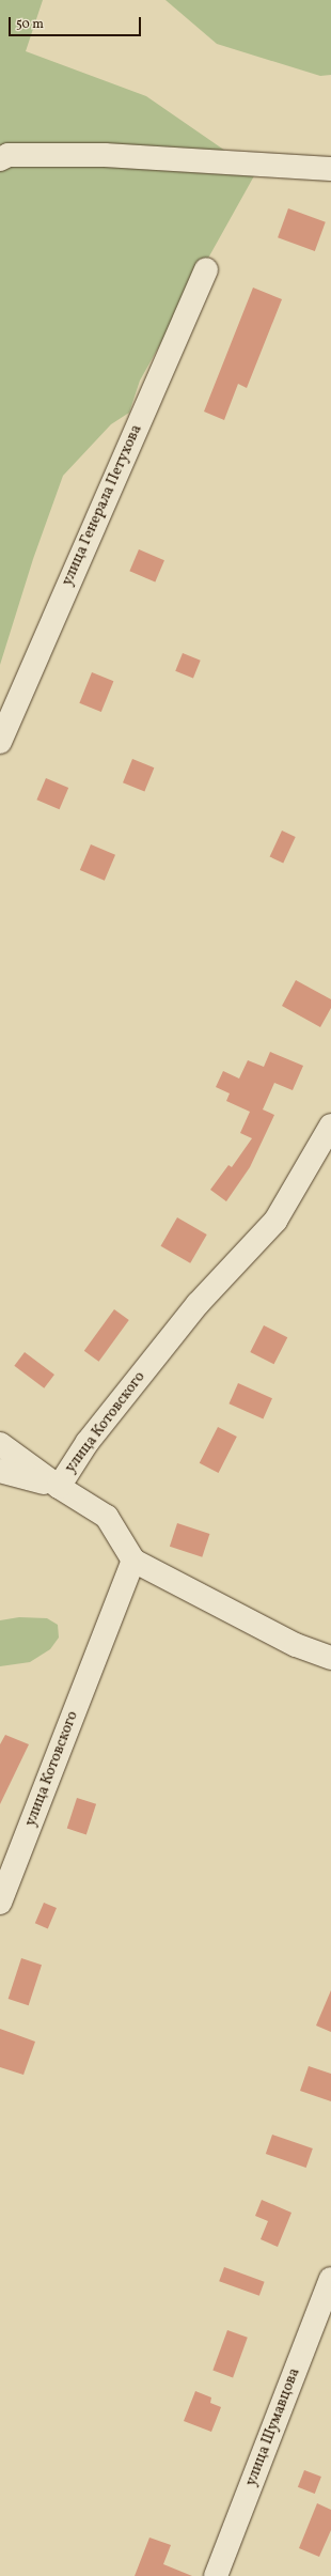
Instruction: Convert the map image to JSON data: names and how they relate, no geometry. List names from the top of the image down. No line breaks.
{"streets":{"street":["улица Генерала Петухова","улица Котовского","улица Шумавцова"]},"scale_bar":"50 m"}
